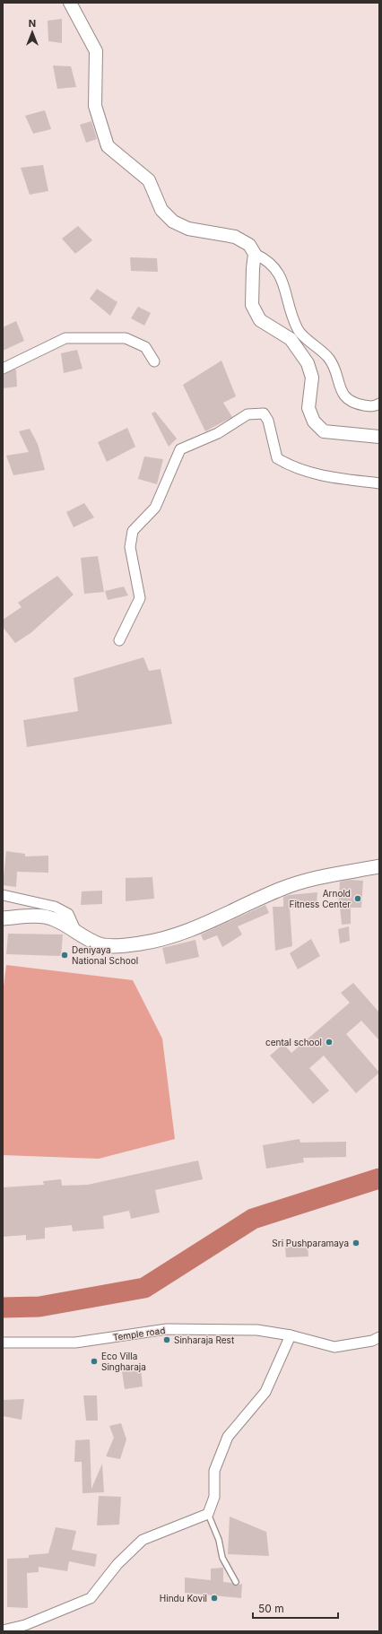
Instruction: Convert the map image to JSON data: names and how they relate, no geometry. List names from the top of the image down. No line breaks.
{"streets":{"street":["Temple road"]},"places":["Arnold Fitness Center","Deniyaya National School","cental school","Sri Pushparamaya","Sinharaja Rest","Eco Villa Singharaja","Hindu Kovil"],"scale_bar":"50 m","north":"top"}
